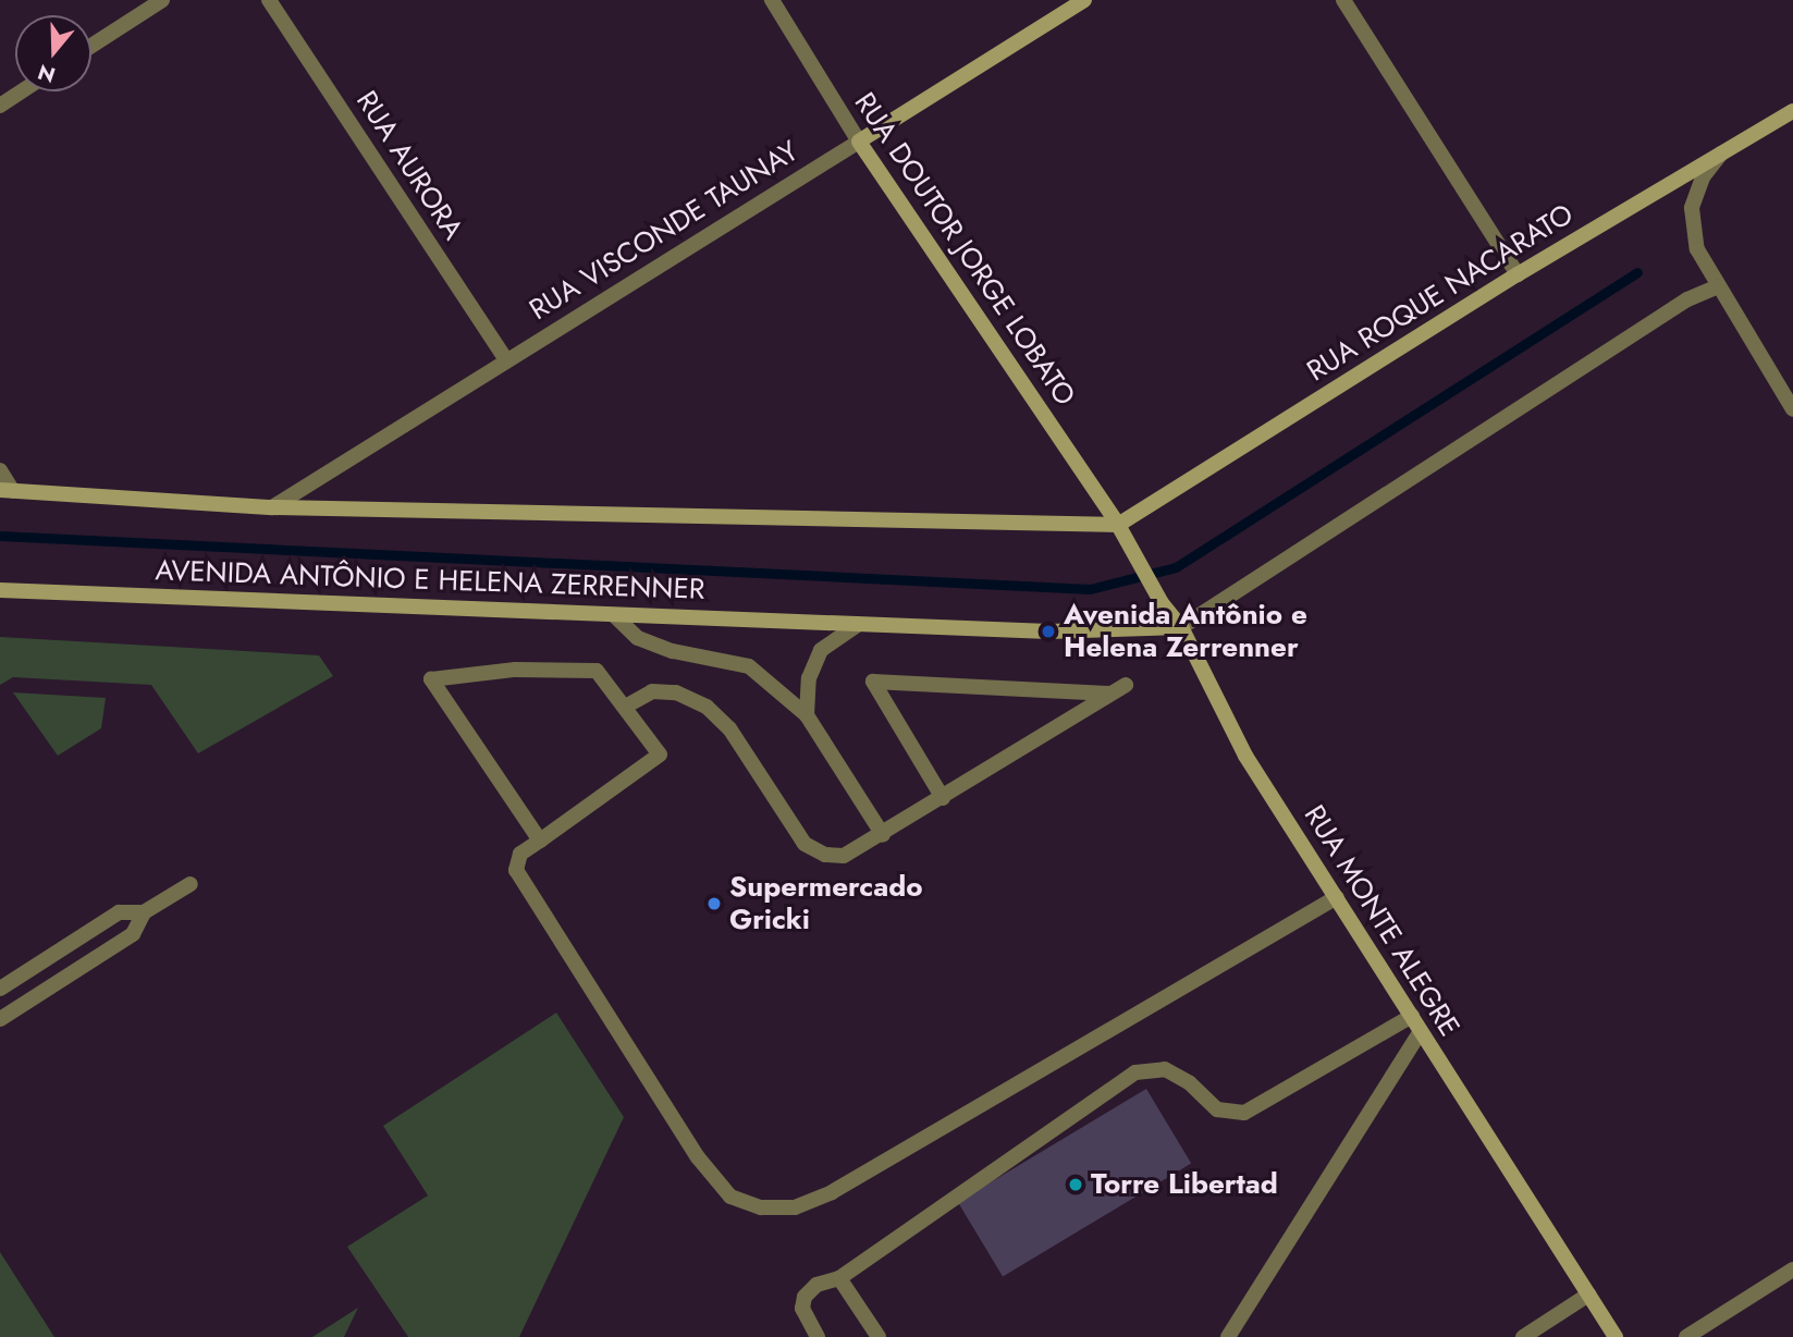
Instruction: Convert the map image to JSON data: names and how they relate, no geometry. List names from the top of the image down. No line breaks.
{"streets":{"street":["RUA AURORA","RUA VISCONDE TAUNAY","RUA DOUTOR JORGE LOBATO","RUA ROQUE NACARATO","AVENIDA ANTÔNIO E HELENA ZERRENNER","RUA MONTE ALEGRE"]},"crossings":[["RUA AURORA","RUA VISCONDE TAUNAY"],["RUA VISCONDE TAUNAY","RUA DOUTOR JORGE LOBATO"],["RUA DOUTOR JORGE LOBATO","RUA ROQUE NACARATO"],["RUA DOUTOR JORGE LOBATO","RUA MONTE ALEGRE"],["RUA ROQUE NACARATO","RUA MONTE ALEGRE"],["AVENIDA ANTÔNIO E HELENA ZERRENNER","RUA MONTE ALEGRE"]],"places":["Avenida Antônio e Helena Zerrenner","Supermercado Gricki","Torre Libertad"],"north":"bottom"}
